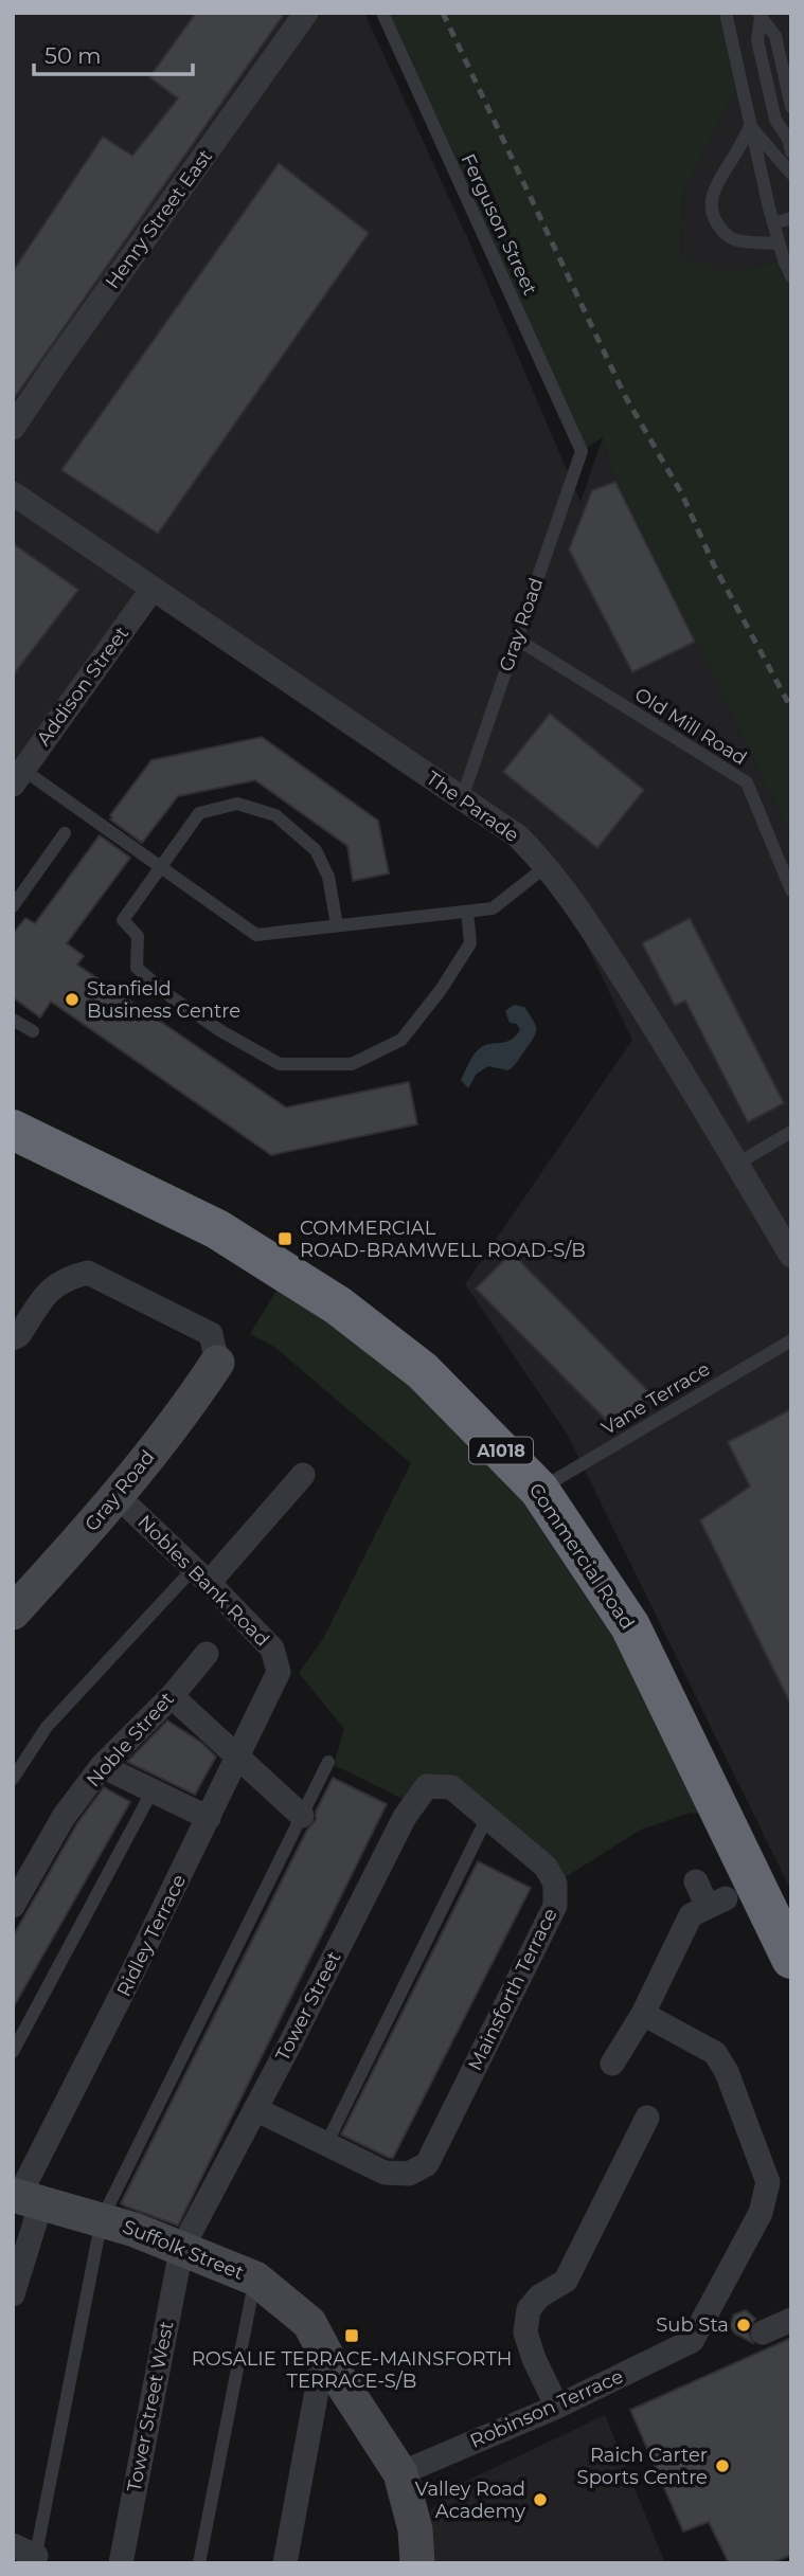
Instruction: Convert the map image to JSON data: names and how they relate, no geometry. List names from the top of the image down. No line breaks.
{"streets":{"highway":["A1018","Commercial Road"],"street":["Henry Street East","Gray Road","Addison Street","The Parade","Nobles Bank Road","Noble Street","Ridley Terrace","Mainsforth Terrace","Tower Street","Suffolk Street","Tower Street West","Robinson Terrace"],"lane":["Ferguson Street","Old Mill Road","Vane Terrace"]},"crossings":[["Ferguson Street","Gray Road"],["Gray Road","Old Mill Road"],["Gray Road","The Parade"],["Gray Road","Nobles Bank Road"],["Addison Street","The Parade"],["Vane Terrace","Commercial Road"],["Nobles Bank Road","Ridley Terrace"],["Ridley Terrace","Suffolk Street"],["Mainsforth Terrace","Tower Street"],["Tower Street","Suffolk Street"],["Tower Street","Tower Street West"],["Suffolk Street","Tower Street West"],["Suffolk Street","Robinson Terrace"]],"places":{"other":["Stanfield Business Centre","Sub Sta","Raich Carter Sports Centre","Valley Road Academy"],"transit":["COMMERCIAL ROAD-BRAMWELL ROAD-S/B","ROSALIE TERRACE-MAINSFORTH TERRACE-S/B"]},"scale_bar":"50 m"}
